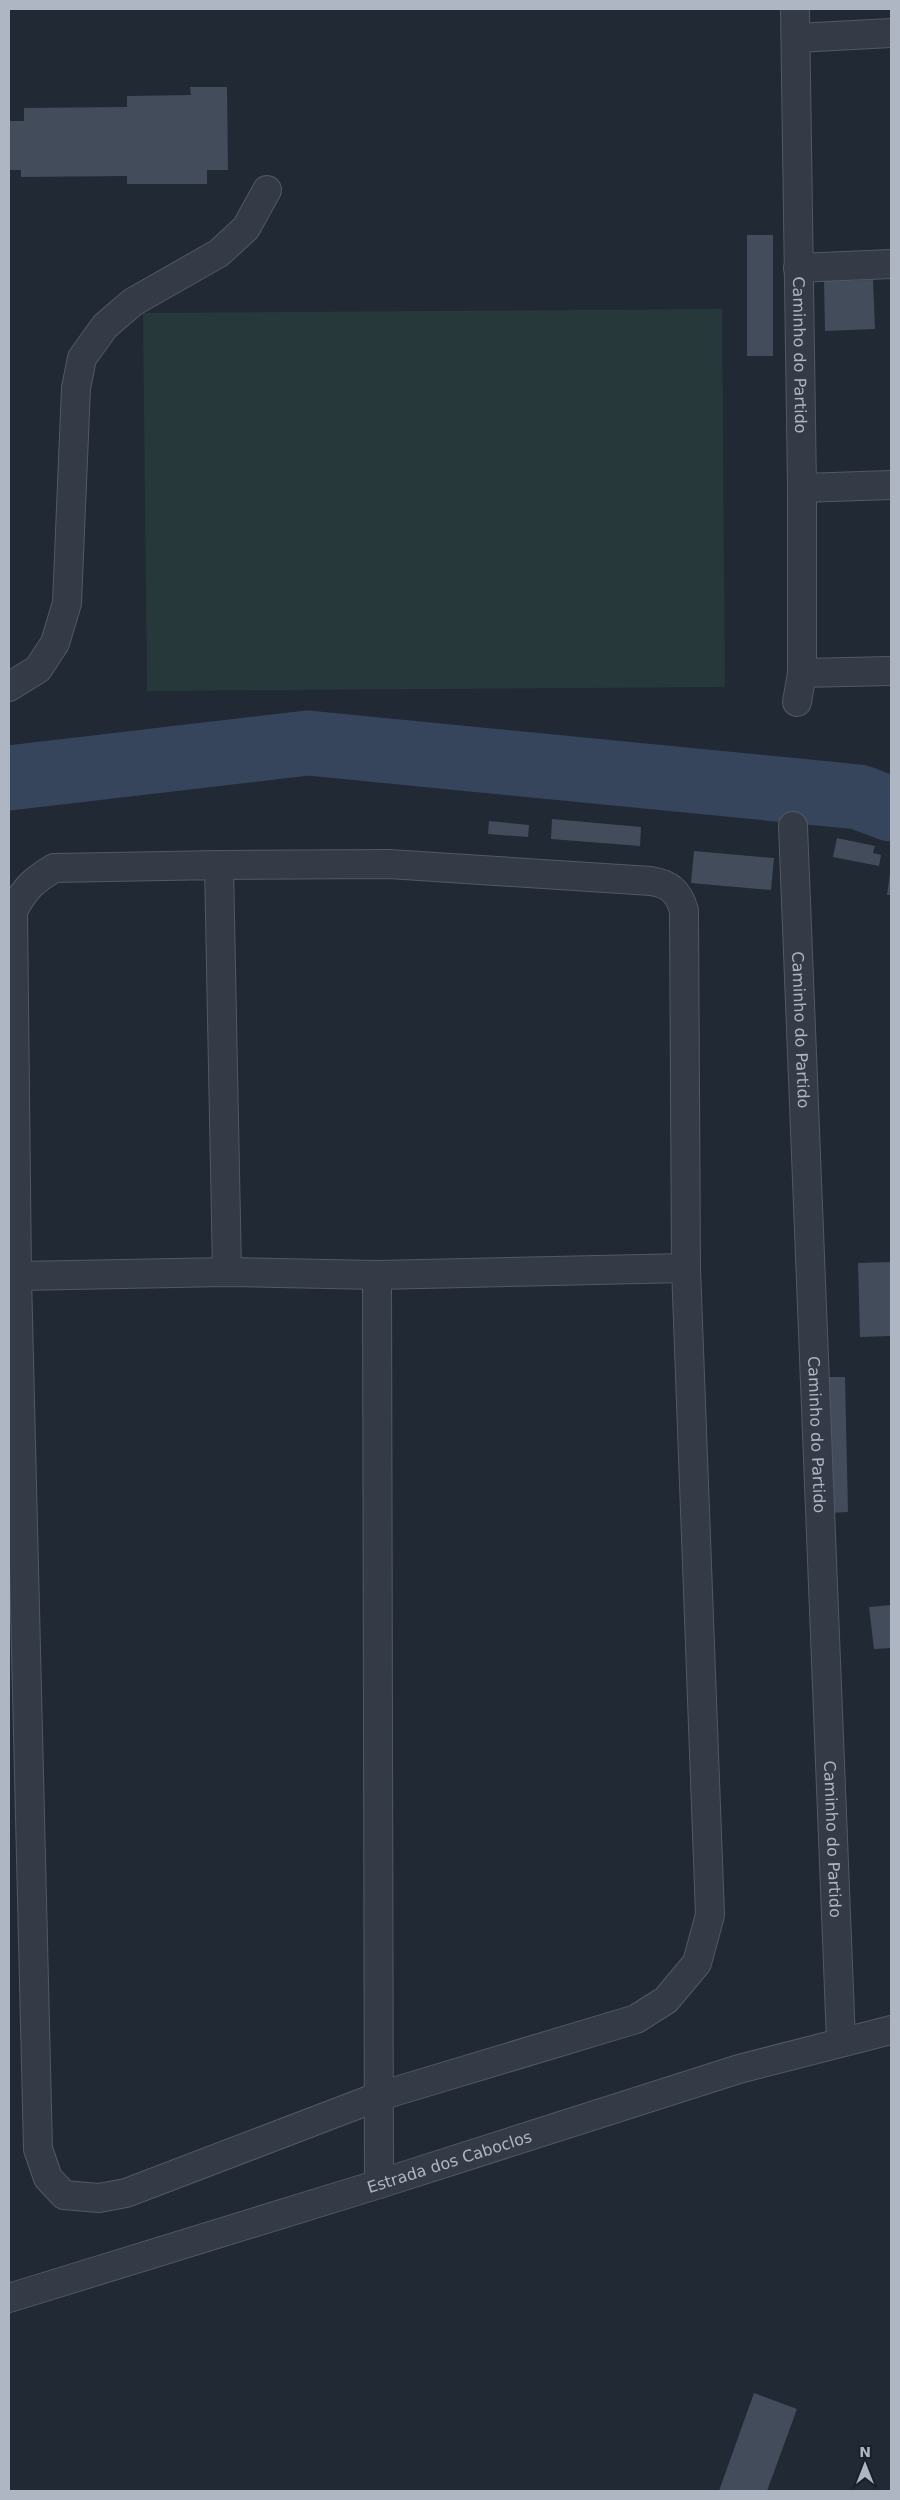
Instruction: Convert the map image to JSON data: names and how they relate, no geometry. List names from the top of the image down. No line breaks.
{"streets":{"street":["Caminho do Partido","Estrada dos Caboclos"]},"crossings":[["Caminho do Partido","Estrada dos Caboclos"]],"north":"top"}
